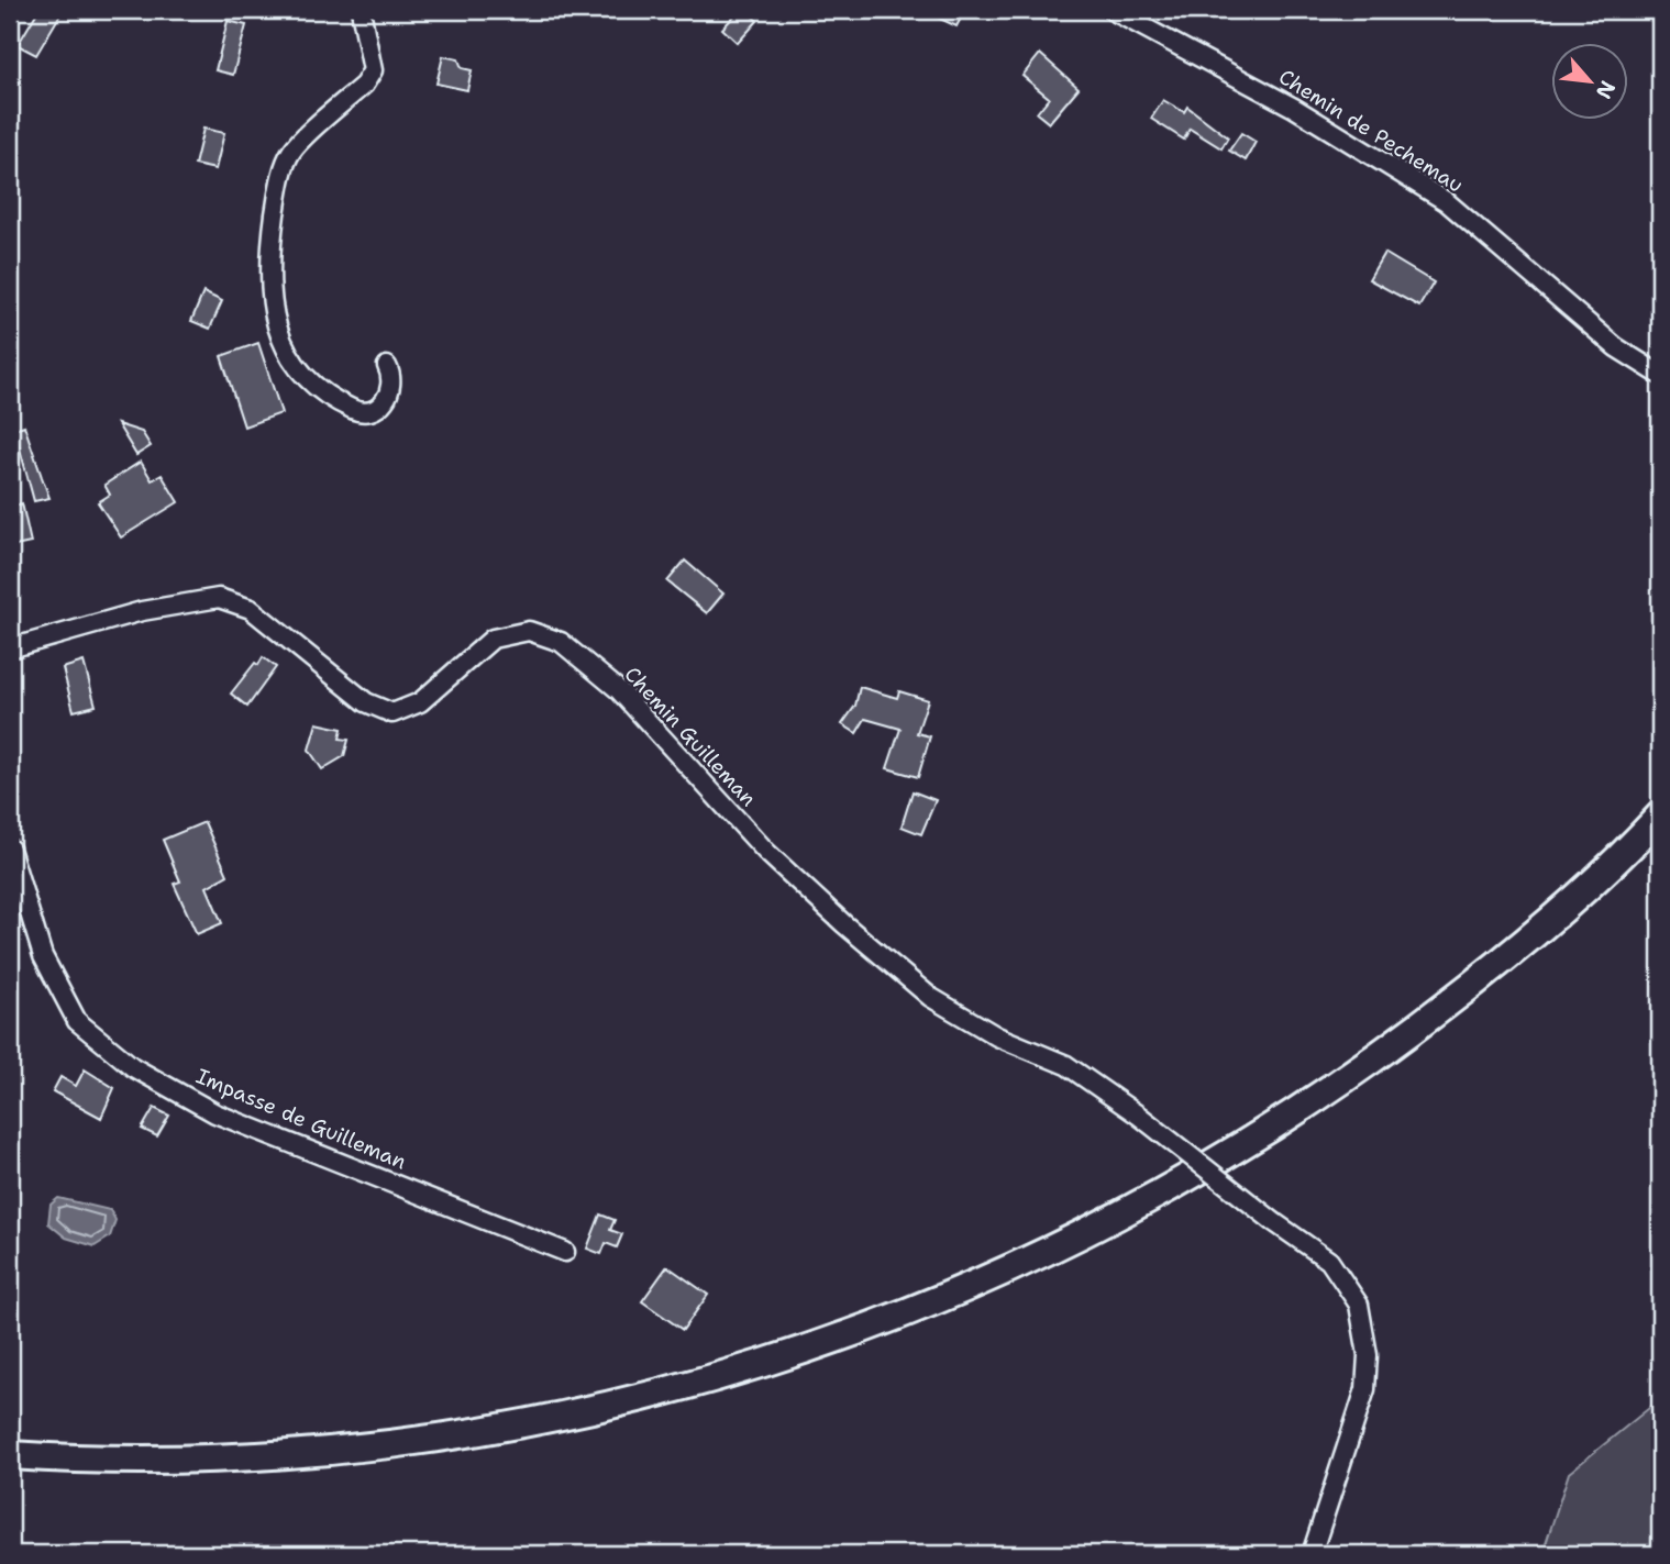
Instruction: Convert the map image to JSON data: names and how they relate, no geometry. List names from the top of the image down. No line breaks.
{"streets":{"street":["Chemin de Pechemau","Chemin Guilleman","Impasse de Guilleman"]},"north":"bottom right"}
